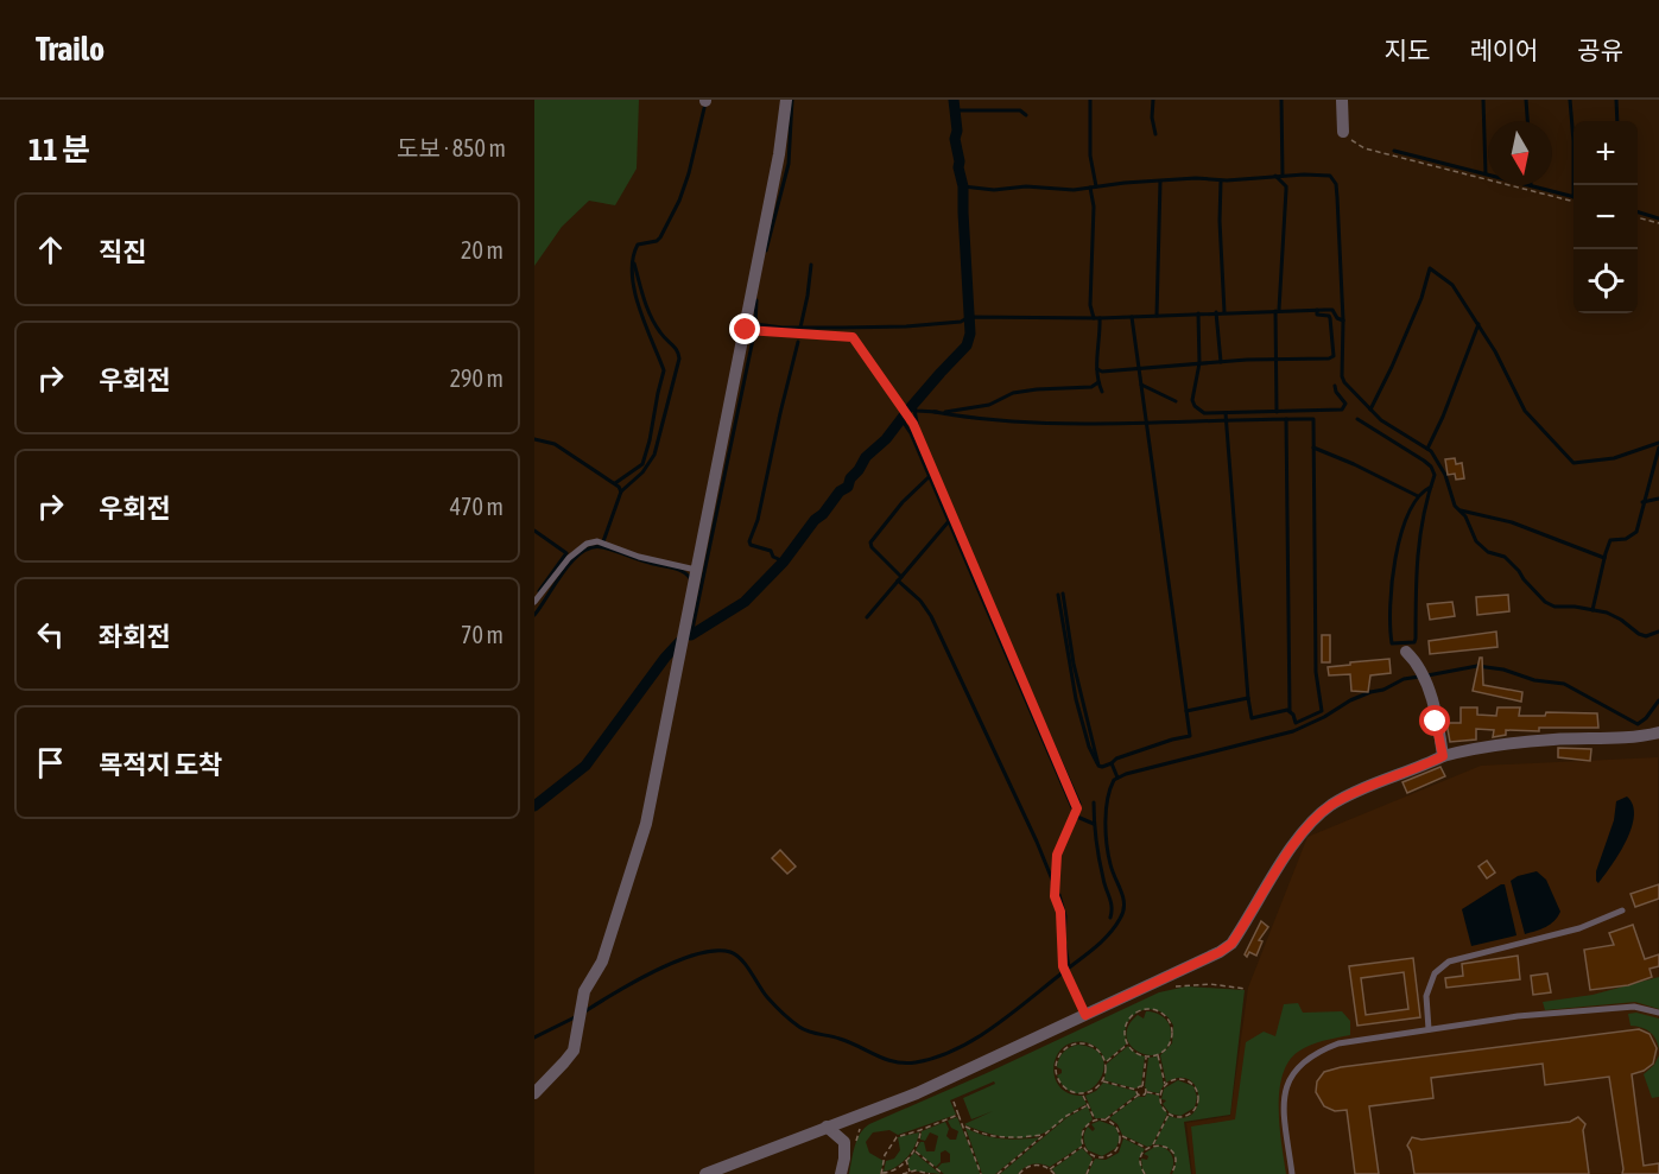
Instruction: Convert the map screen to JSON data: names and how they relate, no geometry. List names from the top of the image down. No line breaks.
{"north":"bottom","page":{"header":"Trailo","nav":["지도","레이어","공유"],"heading":["11 분","도보 · 850 m"],"map_buttons":["+","−"],"list":[["직진","20 m"],["우회전","290 m"],["우회전","470 m"],["좌회전","70 m"],"목적지 도착"]}}
